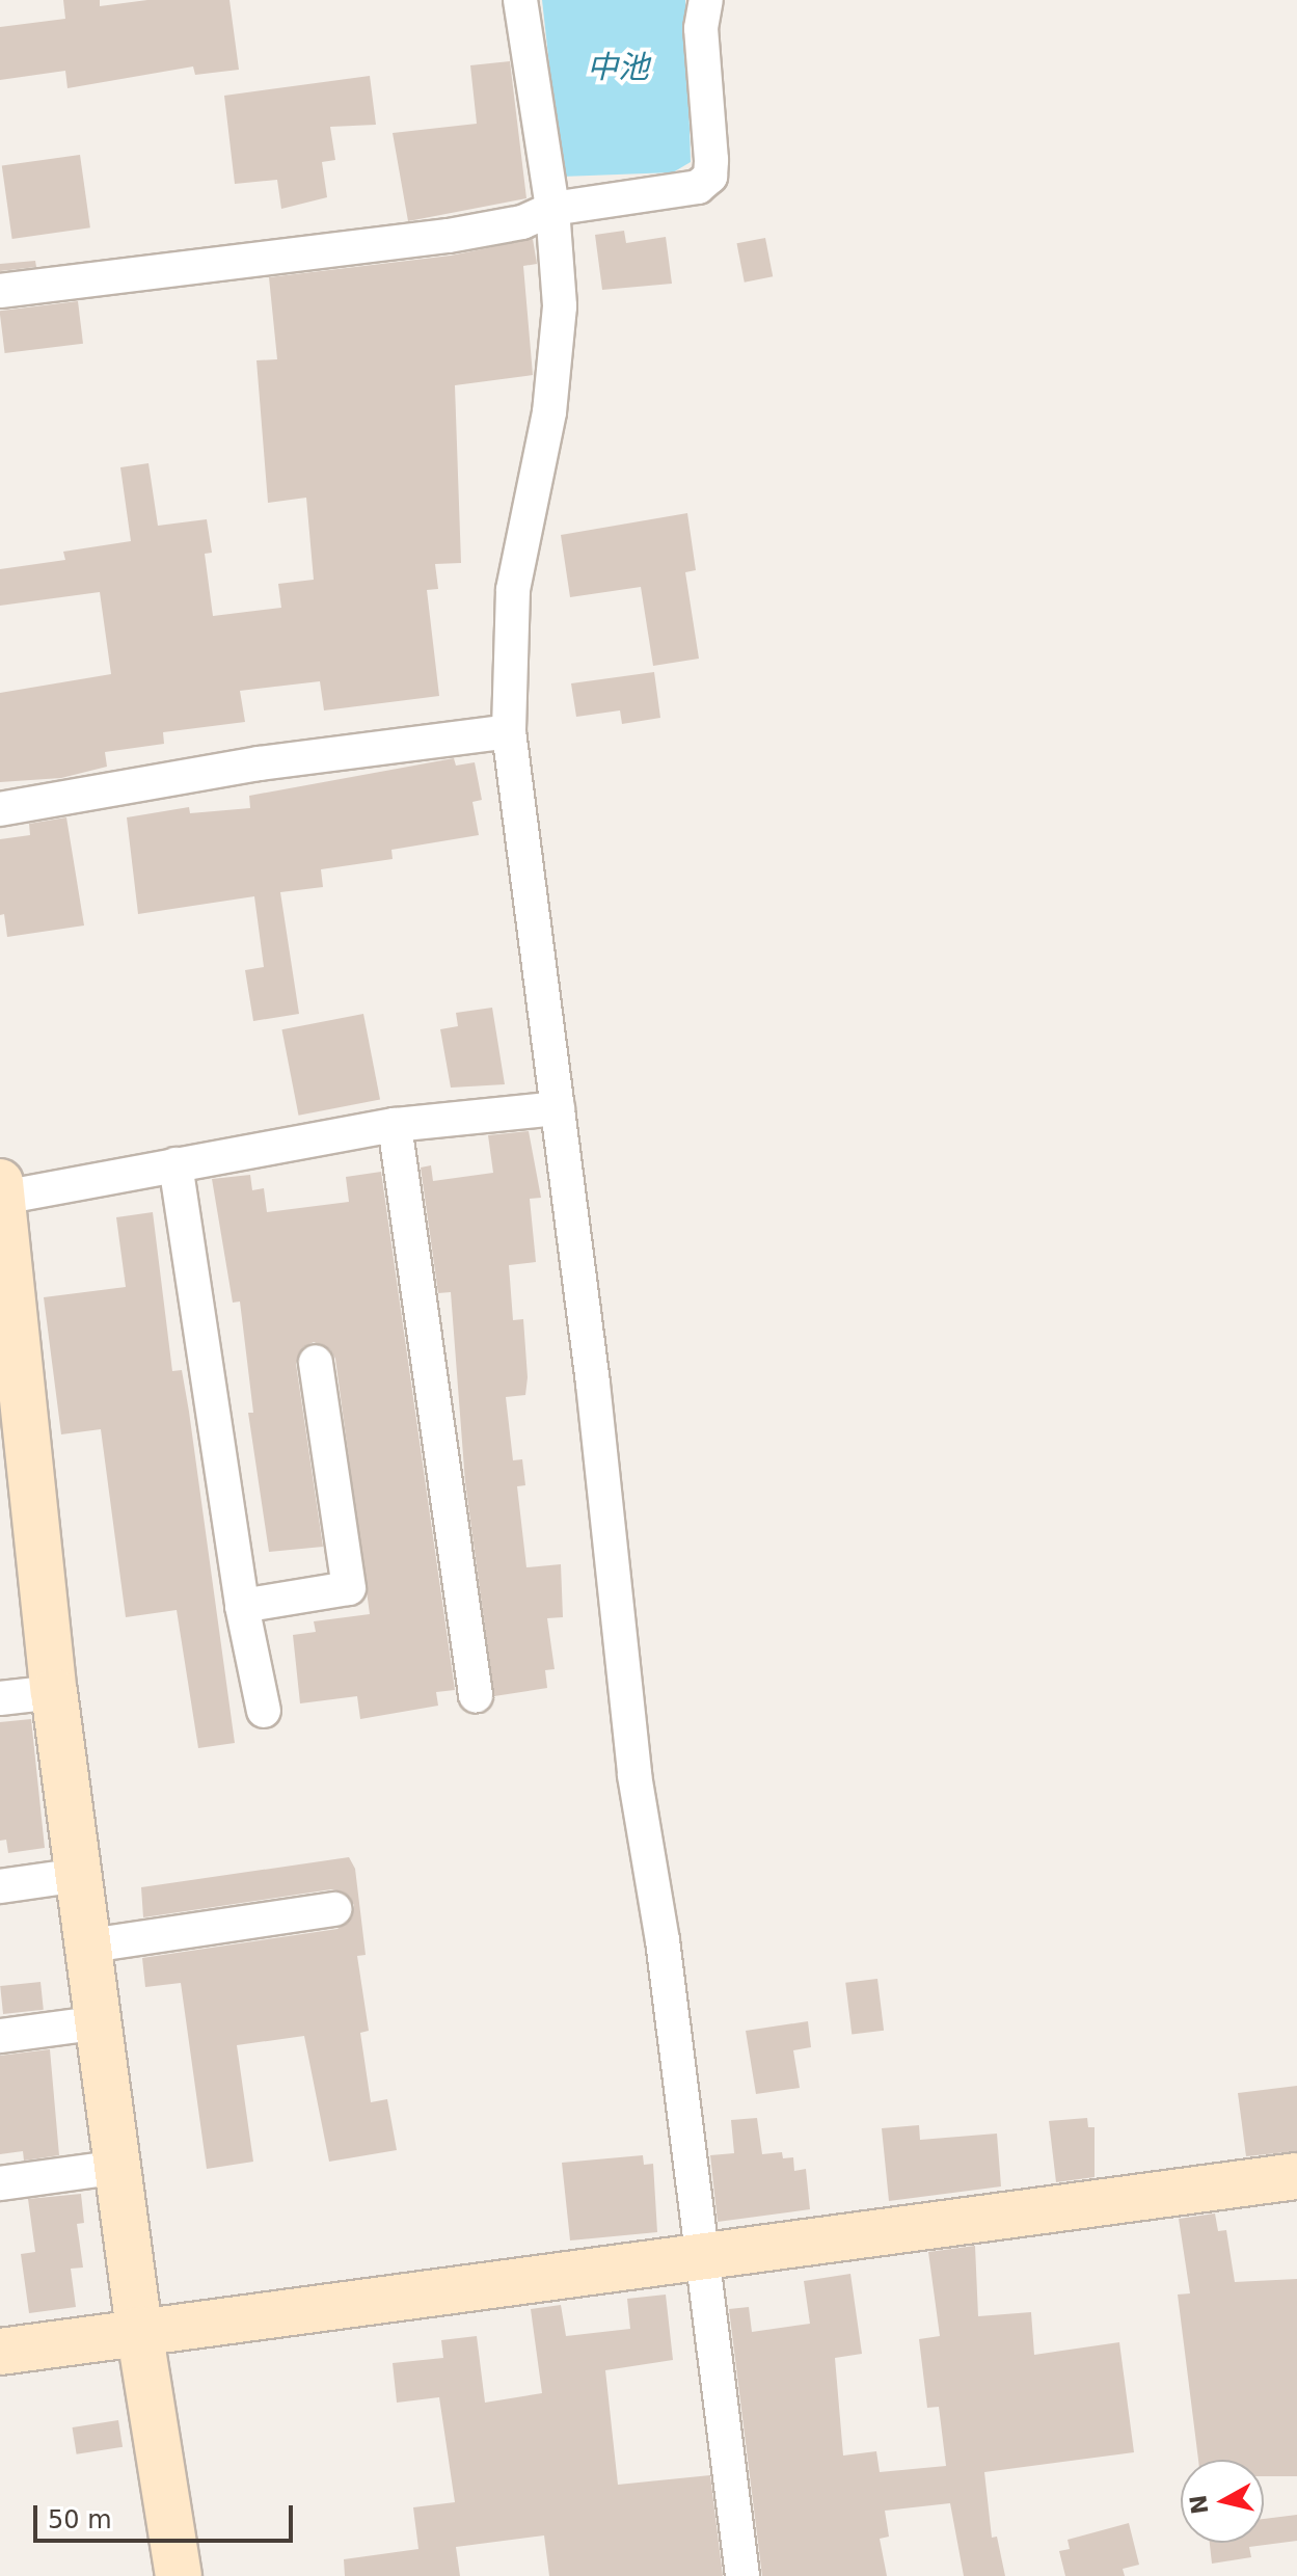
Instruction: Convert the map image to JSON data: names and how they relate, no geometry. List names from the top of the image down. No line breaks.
{"water":["中池"],"scale_bar":"50 m","north":"left"}
